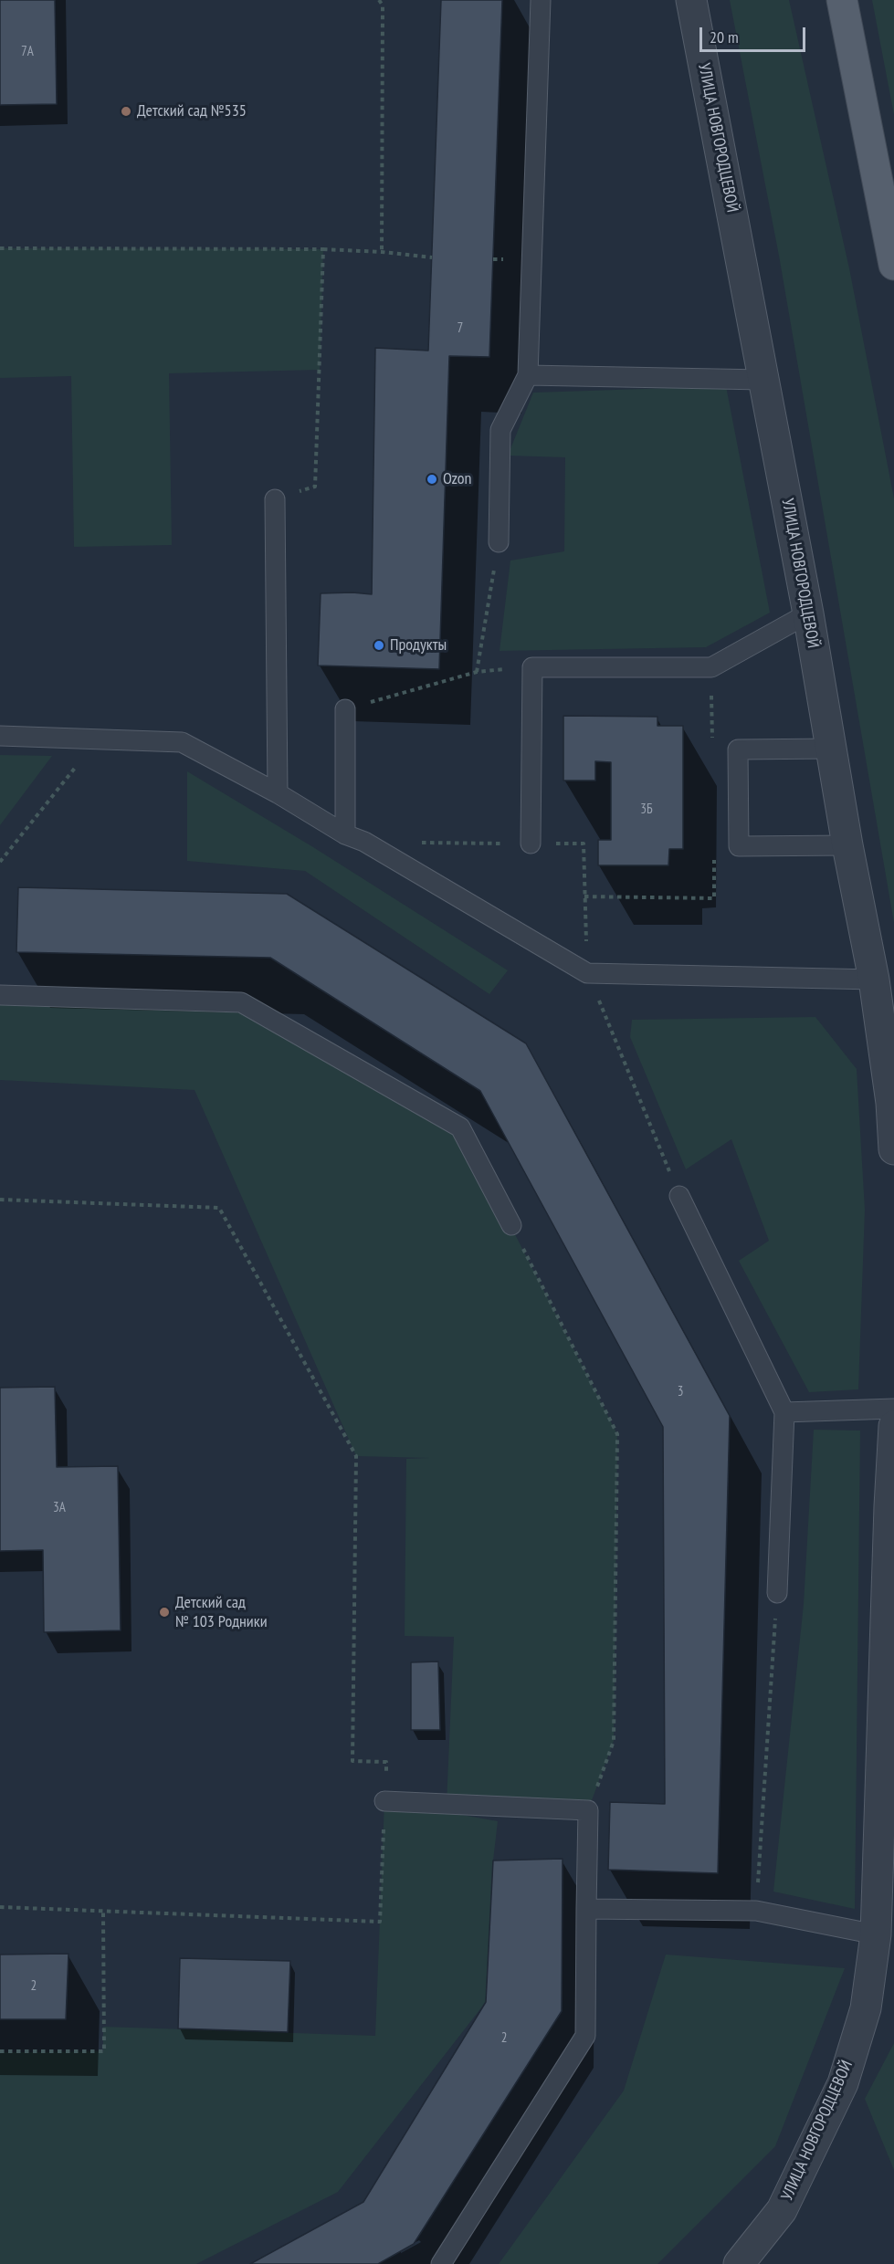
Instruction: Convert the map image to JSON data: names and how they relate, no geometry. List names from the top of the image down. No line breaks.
{"streets":{"street":["УЛИЦА НОВГОРОДЦЕВОЙ"]},"places":["Детский сад №535","Ozon","Продукты","Детский сад № 103 Родники"],"house_numbers":["7А","7","3Б","3","3А","2","2"],"scale_bar":"20 m"}
